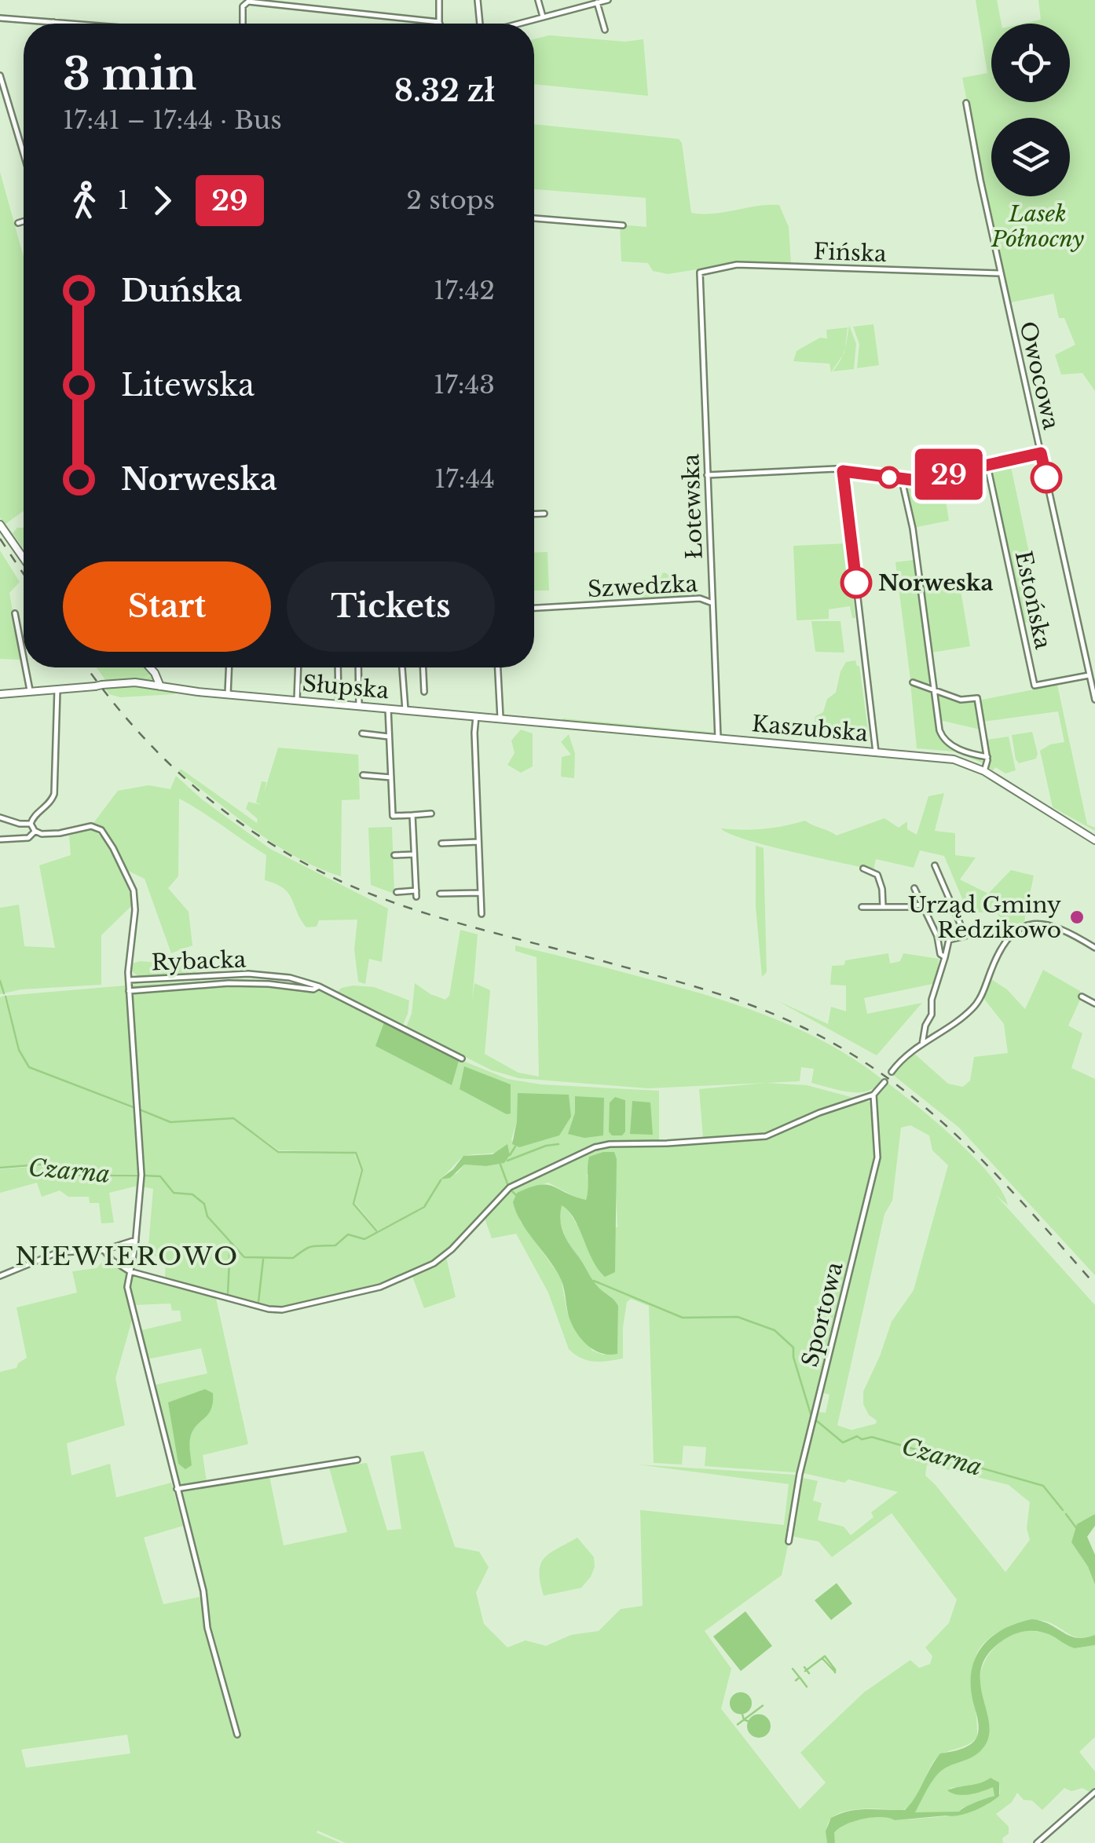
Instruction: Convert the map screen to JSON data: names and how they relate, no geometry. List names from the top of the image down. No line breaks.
{"streets":{"main road":["Słupska","Kaszubska"],"street":["Fińska","Owocowa","Łotewska","Szwedzka","Estońska","Rybacka","Sportowa"]},"crossings":[["Fińska","Owocowa"],["Fińska","Łotewska"],["Owocowa","Estońska"],["Łotewska","Szwedzka"],["Łotewska","Kaszubska"],["Słupska","Kaszubska"]],"districts":["NIEWIEROWO"],"water":["Czarna"],"parks":["Lasek Północny"],"places":["Norweska","Urząd Gminy Redzikowo"],"lines":["bus line 29"],"page":{"on_map":"29","heading":["3 min","17:41 – 17:44 · Bus","8.32 zł"],"legs":["1","29","2 stops"],"list":[{"name":"Duńska","value":"17:42"},{"name":"Litewska","value":"17:43"},{"name":"Norweska","value":"17:44"}],"buttons":["Start","Tickets"]}}
